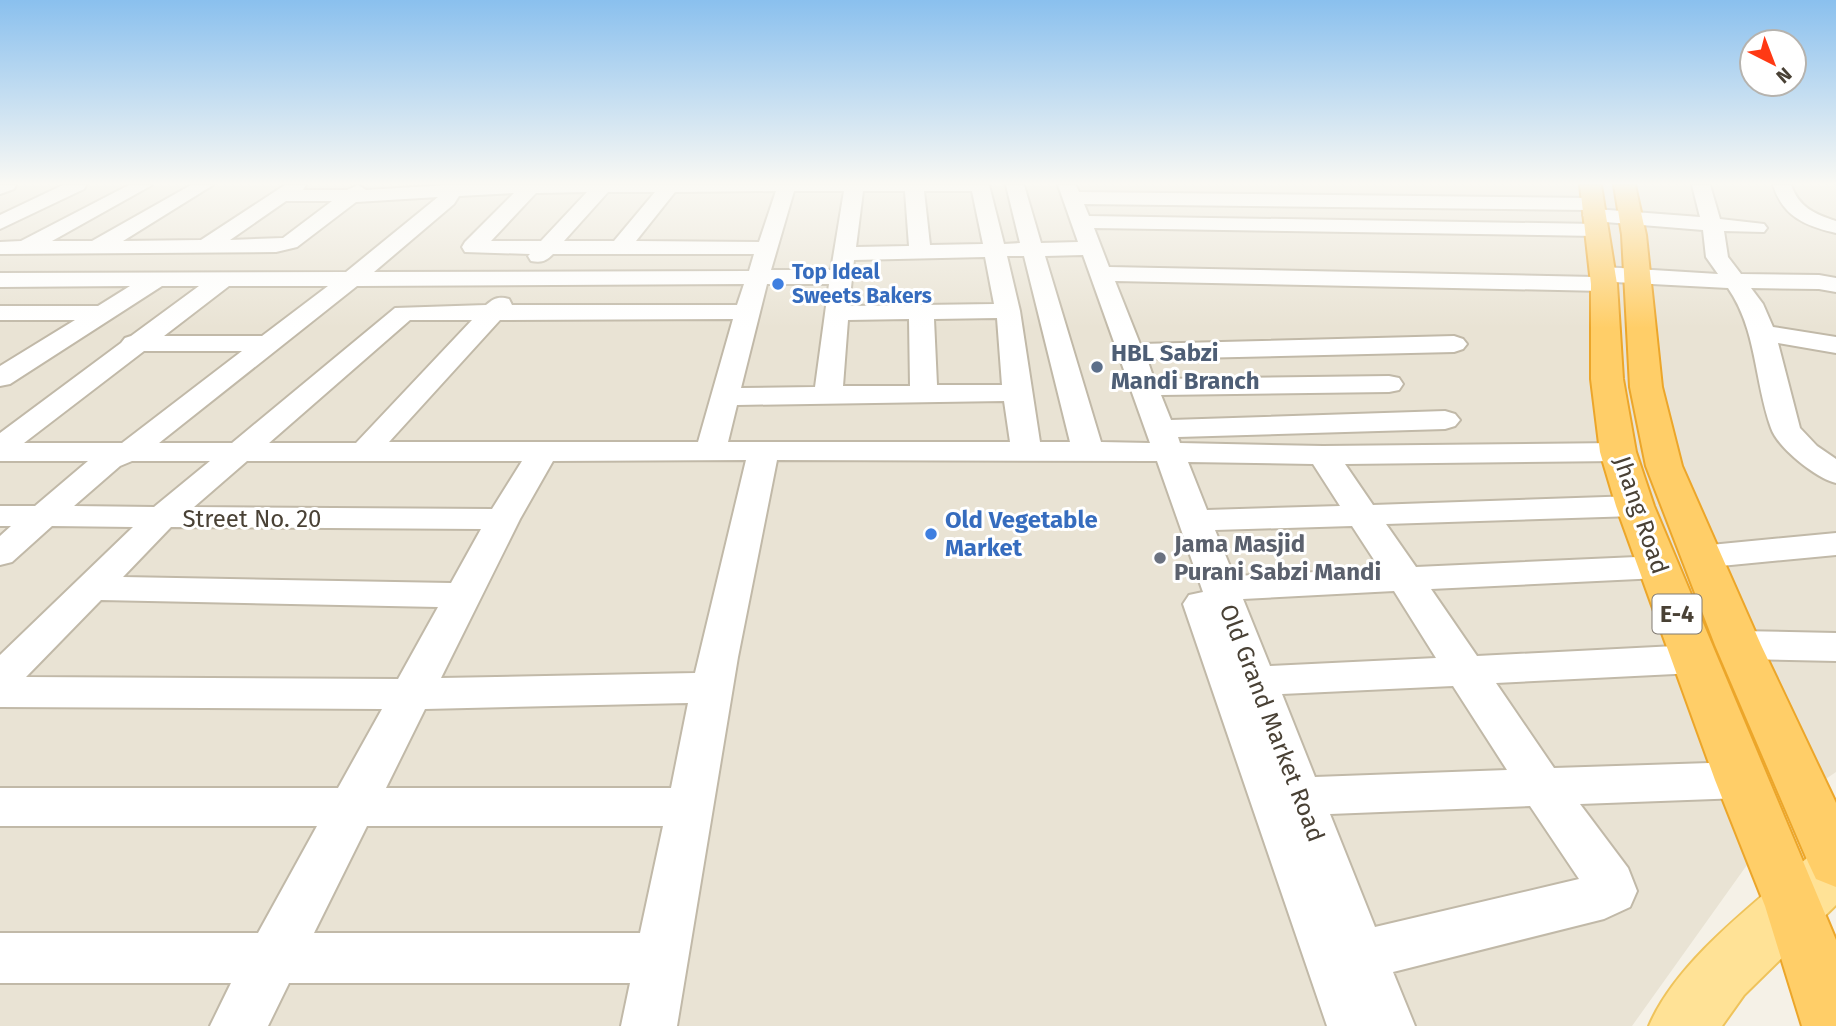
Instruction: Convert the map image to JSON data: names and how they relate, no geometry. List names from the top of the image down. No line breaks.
{"streets":{"highway":["Jhang Road","E-4"],"street":["Street No. 20","Old Grand Market Road"]},"places":["Top Ideal Sweets Bakers","HBL Sabzi Mandi Branch","Old Vegetable Market","Jama Masjid Purani Sabzi Mandi"],"north":"bottom right"}
